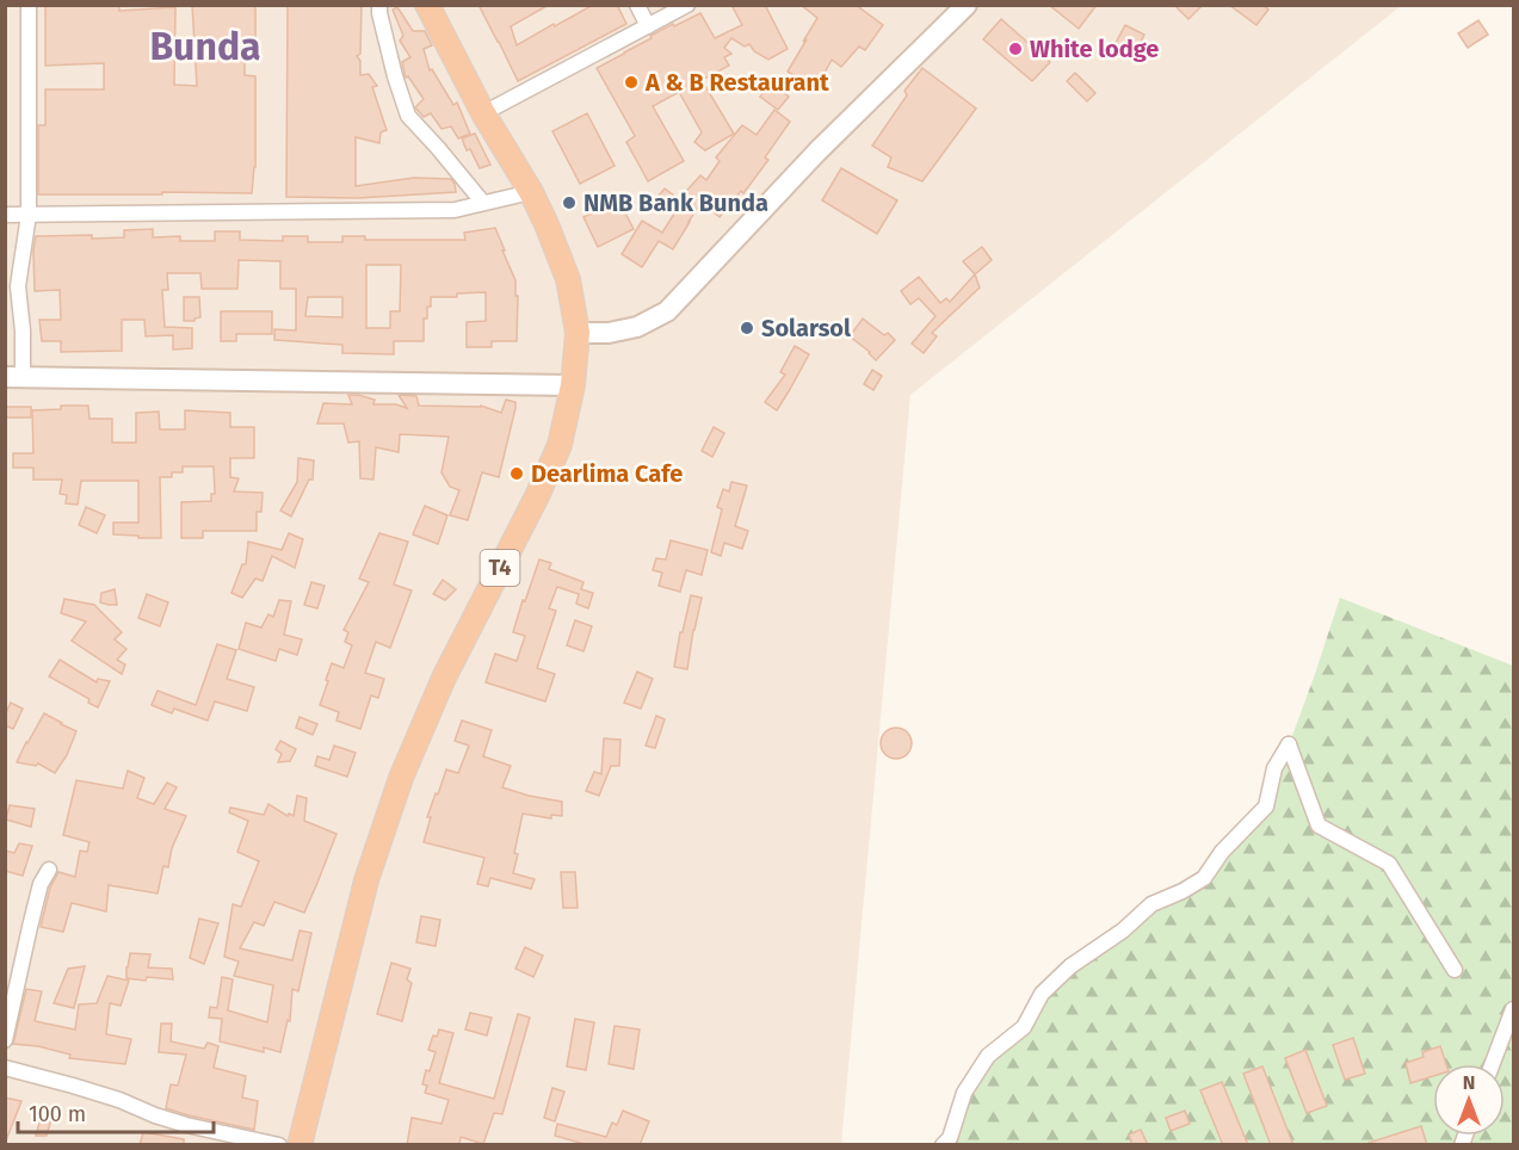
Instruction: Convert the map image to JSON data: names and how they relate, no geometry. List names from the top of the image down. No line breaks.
{"streets":{"highway":["T4"]},"districts":["Bunda"],"places":["White lodge","A & B Restaurant","NMB Bank Bunda","Solarsol","Dearlima Cafe"],"scale_bar":"100 m","north":"top"}
